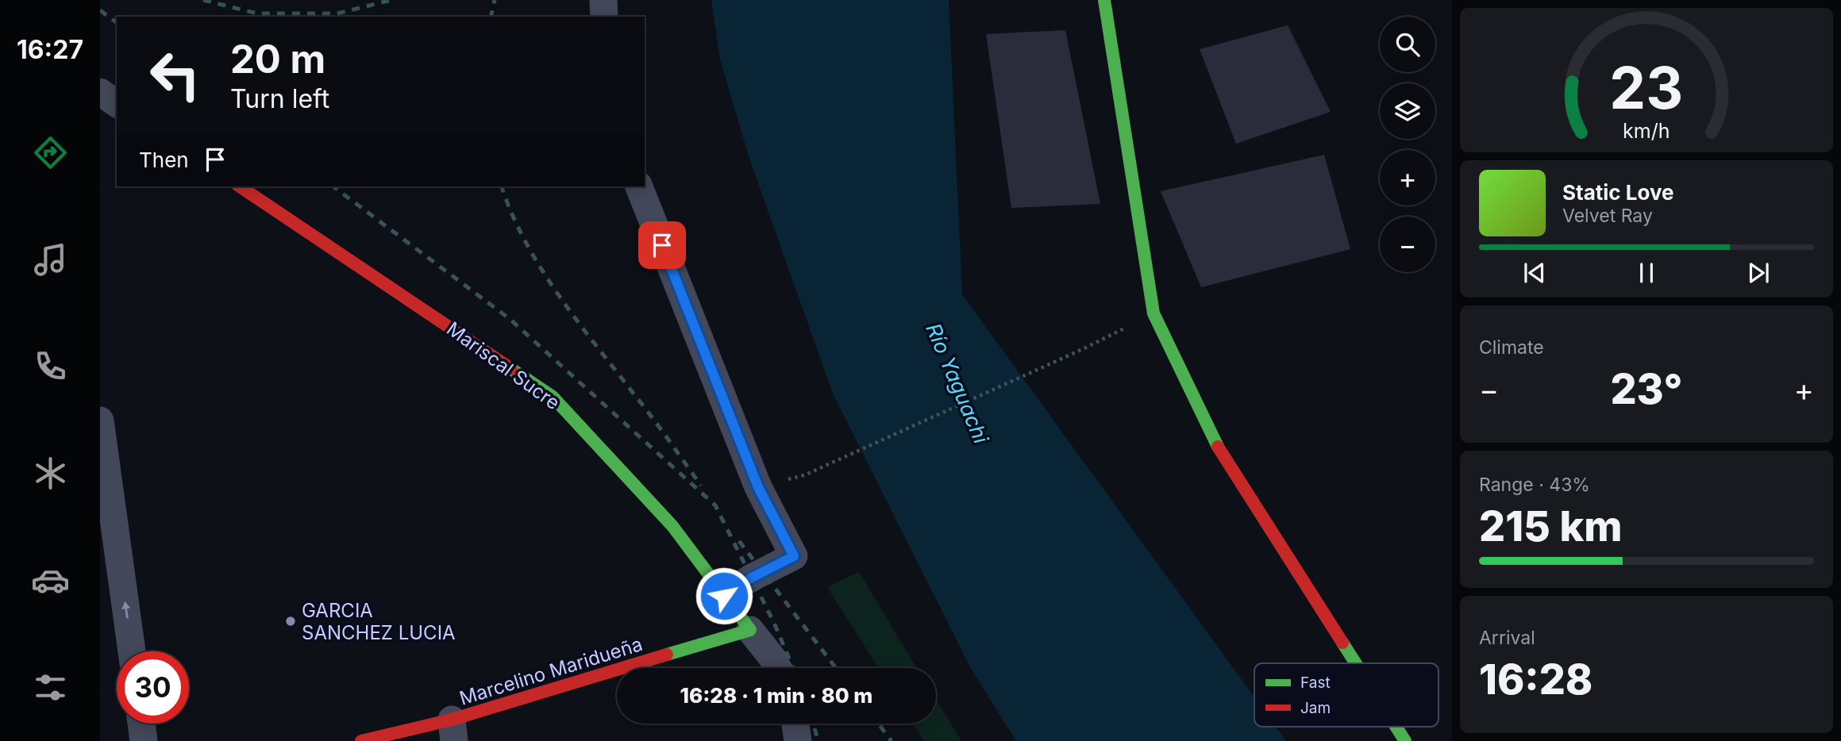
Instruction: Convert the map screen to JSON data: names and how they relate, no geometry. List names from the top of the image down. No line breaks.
{"streets":{"street":["Mariscal Sucre","Marcelino Maridueña"]},"crossings":[["Mariscal Sucre","Marcelino Maridueña"]],"water":["Río Yaguachi"],"places":["GARCIA SANCHEZ LUCIA"],"legend":["Fast","Jam"],"page":{"tabs":"16:27","map_buttons":["+","−"],"turn":["20 m","Turn left"],"then":"Then","song":["Static Love","Velvet Ray"],"tile":["Climate",["Range · 43%","215 km"],["Arrival","16:28"]],"heat":["−","23°","+"],"limit":"30","trip":"16:28 · 1 min · 80 m","gauge":["23","km/h"]}}
